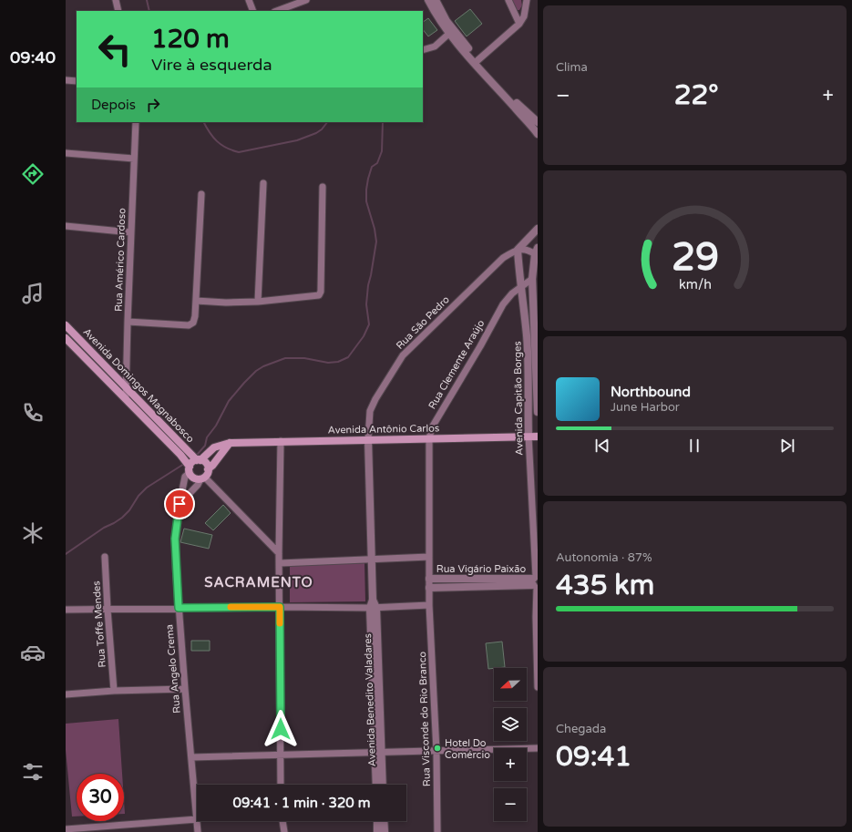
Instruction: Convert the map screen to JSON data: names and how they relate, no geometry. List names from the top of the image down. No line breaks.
{"streets":{"main road":["Avenida Domingos Magnabosco","Avenida Antônio Carlos"],"street":["Rua Américo Cardoso","Rua São Pedro","Rua Clemente Araújo","Avenida Capitão Borges","Rua Vigário Paixão","Rua Toffe Mendes","Rua Angelo Crema","Avenida Benedito Valadares","Rua Visconde do Rio Branco"]},"crossings":[["Rua Américo Cardoso","Avenida Domingos Magnabosco"],["Rua São Pedro","Avenida Capitão Borges"],["Rua São Pedro","Avenida Antônio Carlos"],["Rua São Pedro","Avenida Benedito Valadares"],["Rua Clemente Araújo","Avenida Capitão Borges"],["Rua Clemente Araújo","Avenida Antônio Carlos"],["Rua Clemente Araújo","Rua Vigário Paixão"],["Rua Clemente Araújo","Rua Visconde do Rio Branco"],["Avenida Domingos Magnabosco","Avenida Antônio Carlos"],["Avenida Domingos Magnabosco","Rua Angelo Crema"],["Avenida Capitão Borges","Avenida Antônio Carlos"],["Avenida Capitão Borges","Rua Vigário Paixão"],["Avenida Antônio Carlos","Rua Angelo Crema"]],"districts":["SACRAMENTO"],"places":["Hotel Do Comércio"],"north":"left","page":{"tabs":"09:40","tile":["Clima",["Autonomia · 87%","435 km"],["Chegada","09:41"]],"turn":["120 m","Vire à esquerda"],"heat":["−","22°","+"],"then":"Depois","song":["Northbound","June Harbor"],"map_buttons":["+","−"],"limit":"30","trip":"09:41 · 1 min · 320 m","gauge":["29","km/h"]}}
